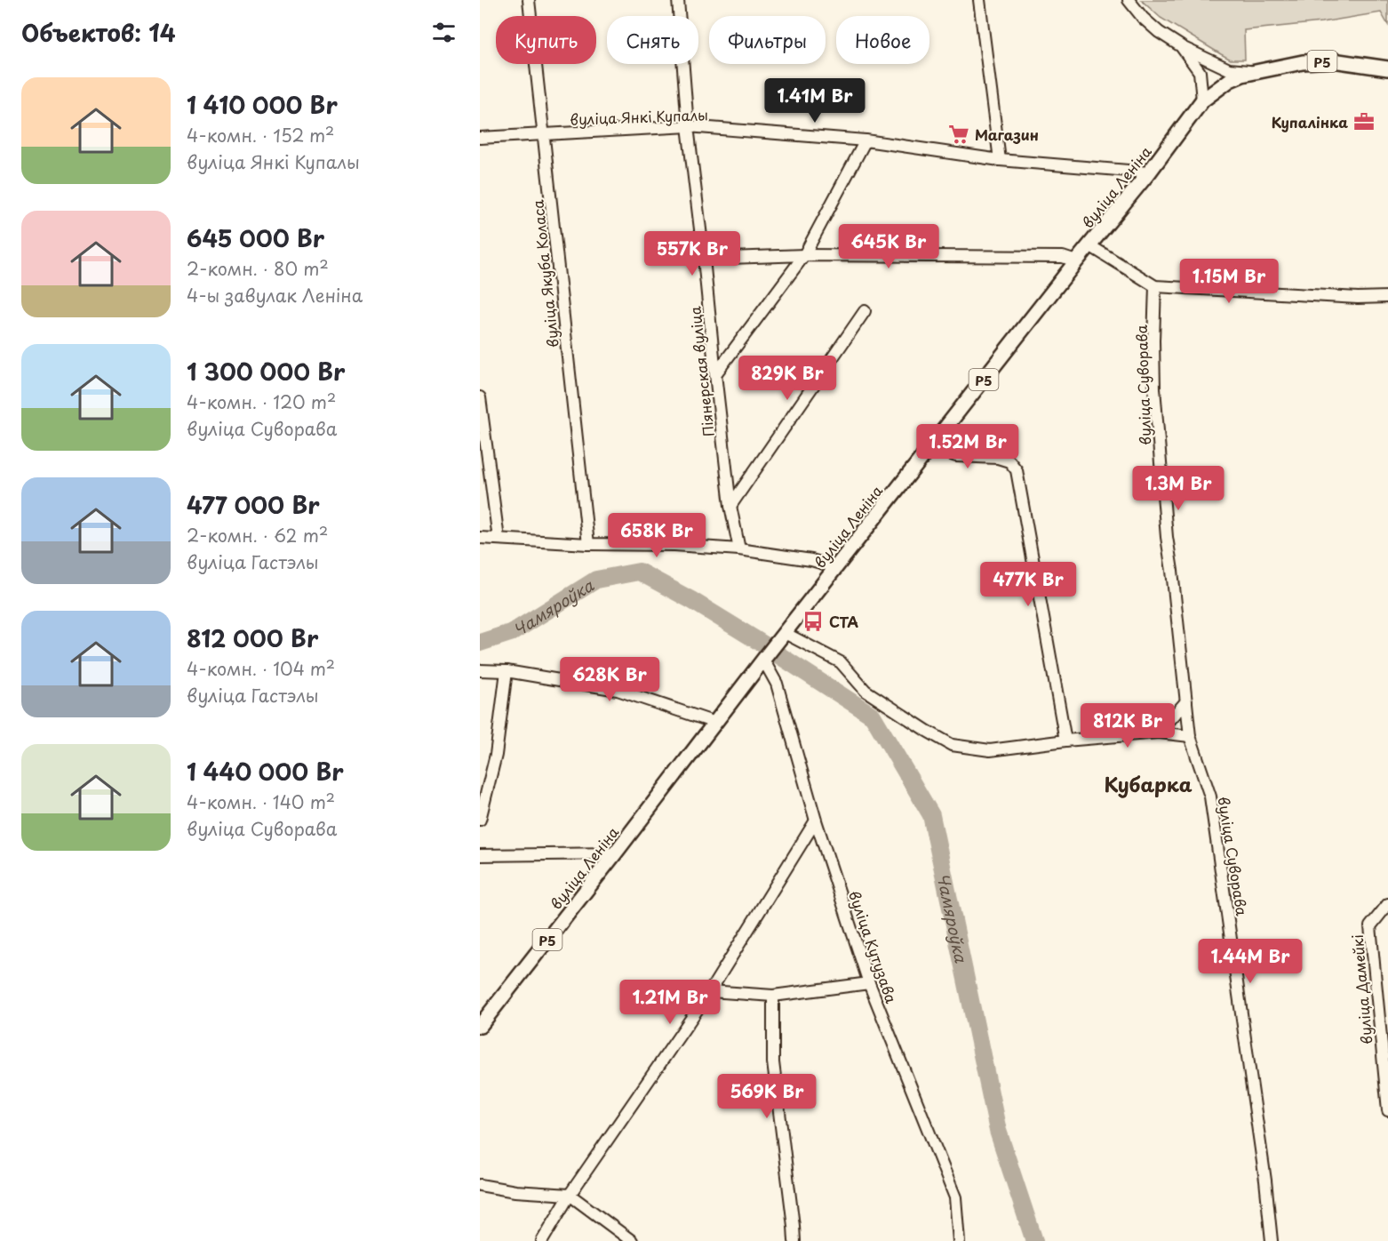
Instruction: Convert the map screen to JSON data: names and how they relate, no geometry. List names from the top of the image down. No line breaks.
{"streets":{"main road":["Р5","вуліца Леніна"],"street":["вуліца Янкі Купалы","вуліца Якуба Коласа","Піянерская вуліца","вуліца Суворава","вуліца Кутузава","вуліца Дамейкі"]},"crossings":[["вуліца Янкі Купалы","вуліца Леніна"],["вуліца Янкі Купалы","вуліца Якуба Коласа"],["вуліца Янкі Купалы","Піянерская вуліца"],["вуліца Леніна","вуліца Кутузава"]],"districts":["Кубарка"],"water":["Чамяроўка"],"places":{"office":["Купалінка"],"supermarket":["Магазин"],"bus stop":["СТА"]},"page":{"heading":"Объектов: 14","chip":["Купить","Снять","Фильтры","Новое"],"list":[{"name":"1 410 000 Br","note":"4-комн. · 152 m² · вуліца Янкі Купалы"},{"name":"645 000 Br","note":"2-комн. · 80 m² · 4-ы завулак Леніна"},{"name":"1 300 000 Br","note":"4-комн. · 120 m² · вуліца Суворава"},{"name":"477 000 Br","note":"2-комн. · 62 m² · вуліца Гастэлы"},{"name":"812 000 Br","note":"4-комн. · 104 m² · вуліца Гастэлы"},{"name":"1 440 000 Br","note":"4-комн. · 140 m² · вуліца Суворава"}],"price":["1.41M Br","645K Br","557K Br","1.15M Br","829K Br","1.52M Br","1.3M Br","658K Br","477K Br","628K Br","812K Br","1.44M Br","1.21M Br","569K Br"]}}
